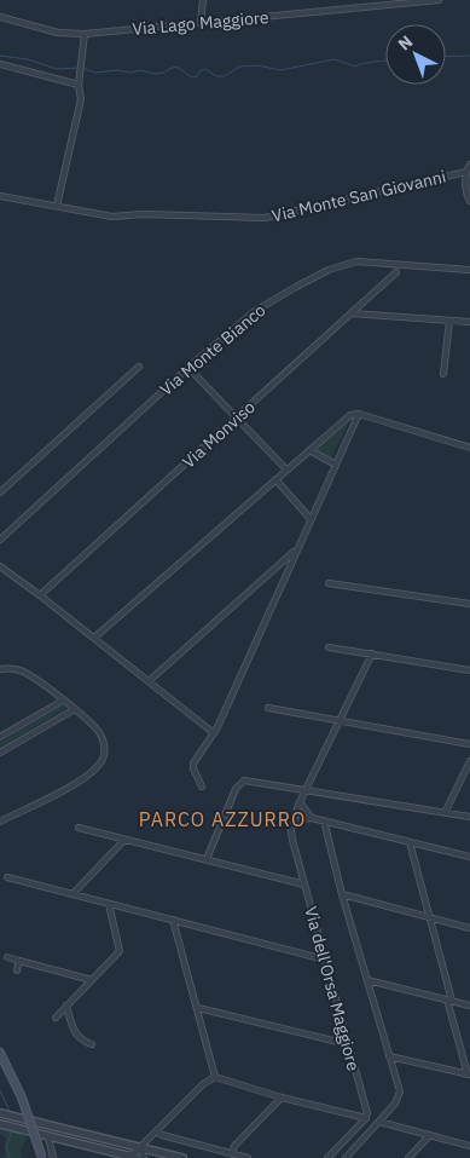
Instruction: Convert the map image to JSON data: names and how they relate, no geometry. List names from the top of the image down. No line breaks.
{"streets":{"street":["Via Lago Maggiore","Via Monte San Giovanni","Via Monte Bianco","Via Monviso","Via dell'Orsa Maggiore"]},"districts":["PARCO AZZURRO"],"north":"top left"}
